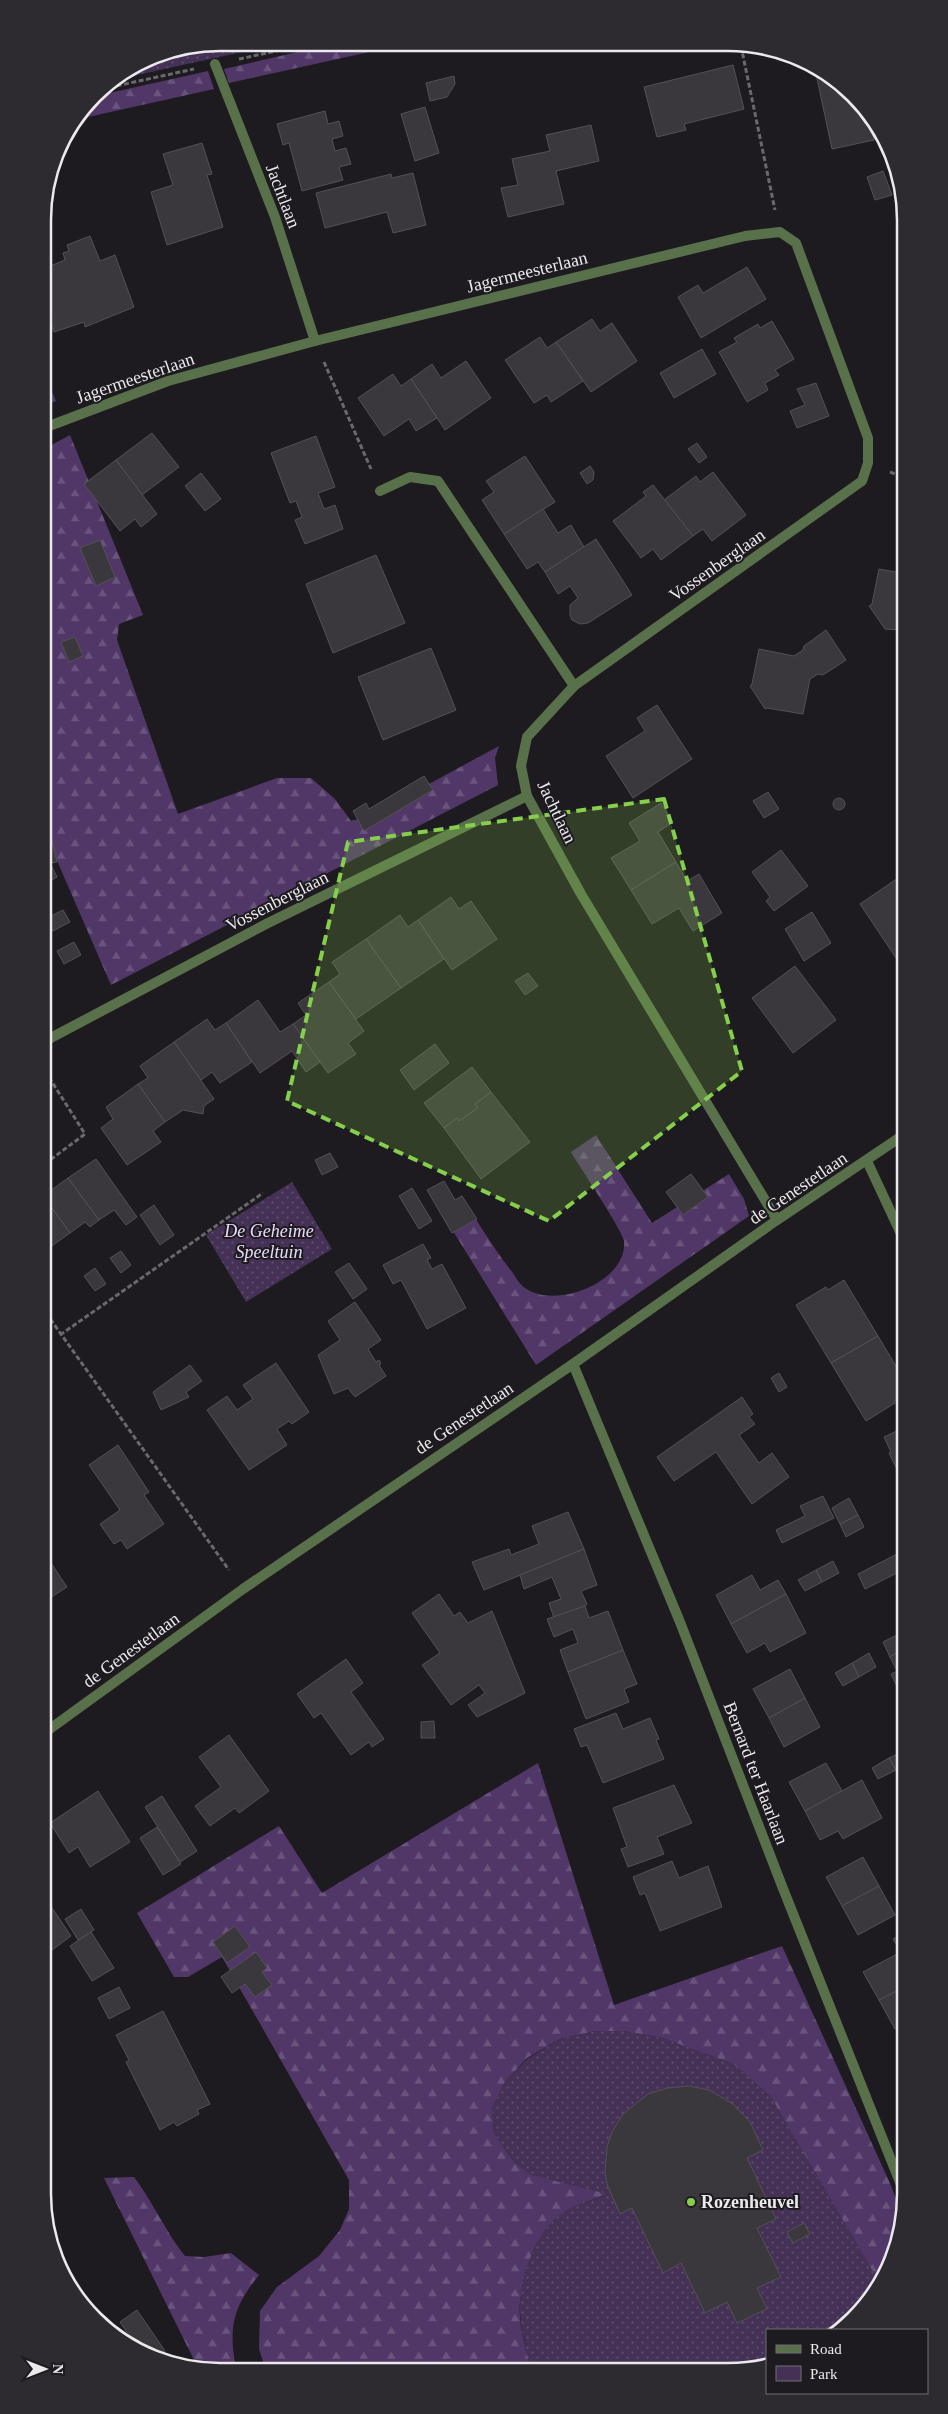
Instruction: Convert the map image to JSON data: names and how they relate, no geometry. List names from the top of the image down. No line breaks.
{"streets":{"street":["Jachtlaan","Jagermeesterlaan","Vossenberglaan","de Genestetlaan","Bernard ter Haarlaan"]},"crossings":[["Jachtlaan","Jagermeesterlaan"],["Jachtlaan","Vossenberglaan"],["Jachtlaan","de Genestetlaan"],["Jagermeesterlaan","Vossenberglaan"],["de Genestetlaan","Bernard ter Haarlaan"]],"parks":["De Geheime Speeltuin"],"places":["Rozenheuvel"],"legend":["Road","Park"],"north":"right"}
